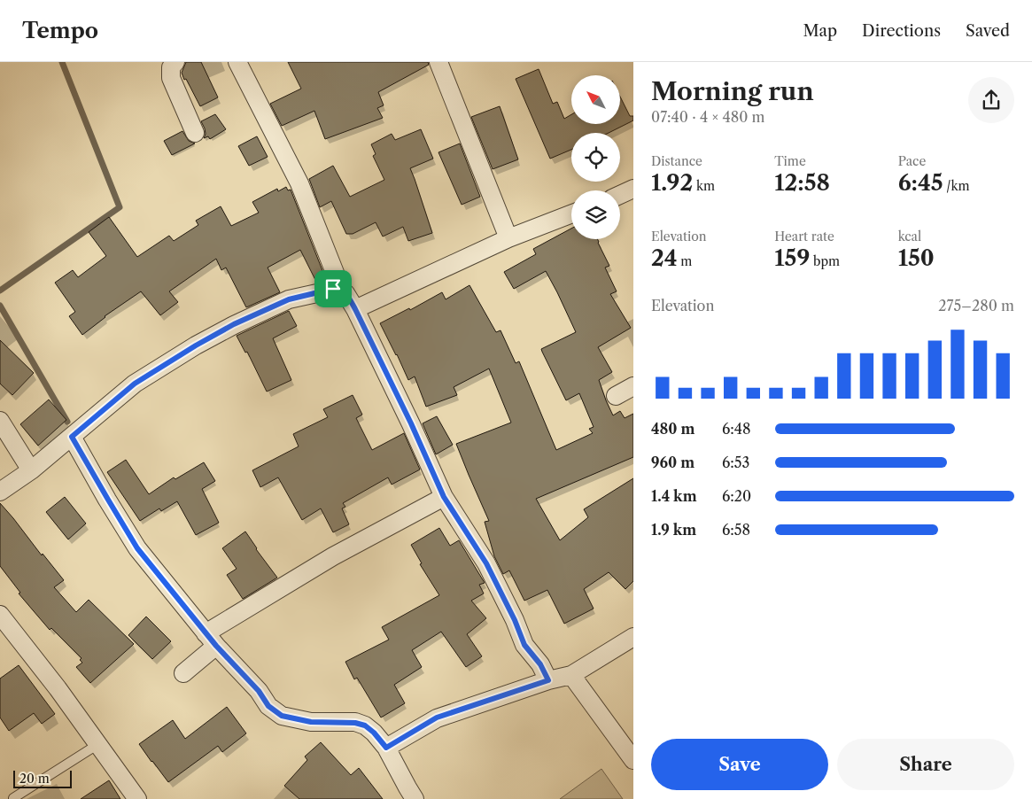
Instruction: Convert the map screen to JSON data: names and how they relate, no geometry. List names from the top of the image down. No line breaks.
{"scale_bar":"20 m","north":"top left","page":{"header":"Tempo","nav":["Map","Directions","Saved"],"heading":["Morning run","07:40 · 4 × 480 m"],"stats":[["Distance","1.92 km"],["Time","12:58"],["Pace","6:45 /km"],["Elevation","24 m"],["Heart rate","159 bpm"],["kcal","150"]],"chart":["Elevation","275–280 m"],"list":[{"name":"480 m","note":"6:48"},{"name":"960 m","note":"6:53"},{"name":"1.4 km","note":"6:20"},{"name":"1.9 km","note":"6:58"}],"buttons":["Save","Share"],"scale":"20 m"}}
